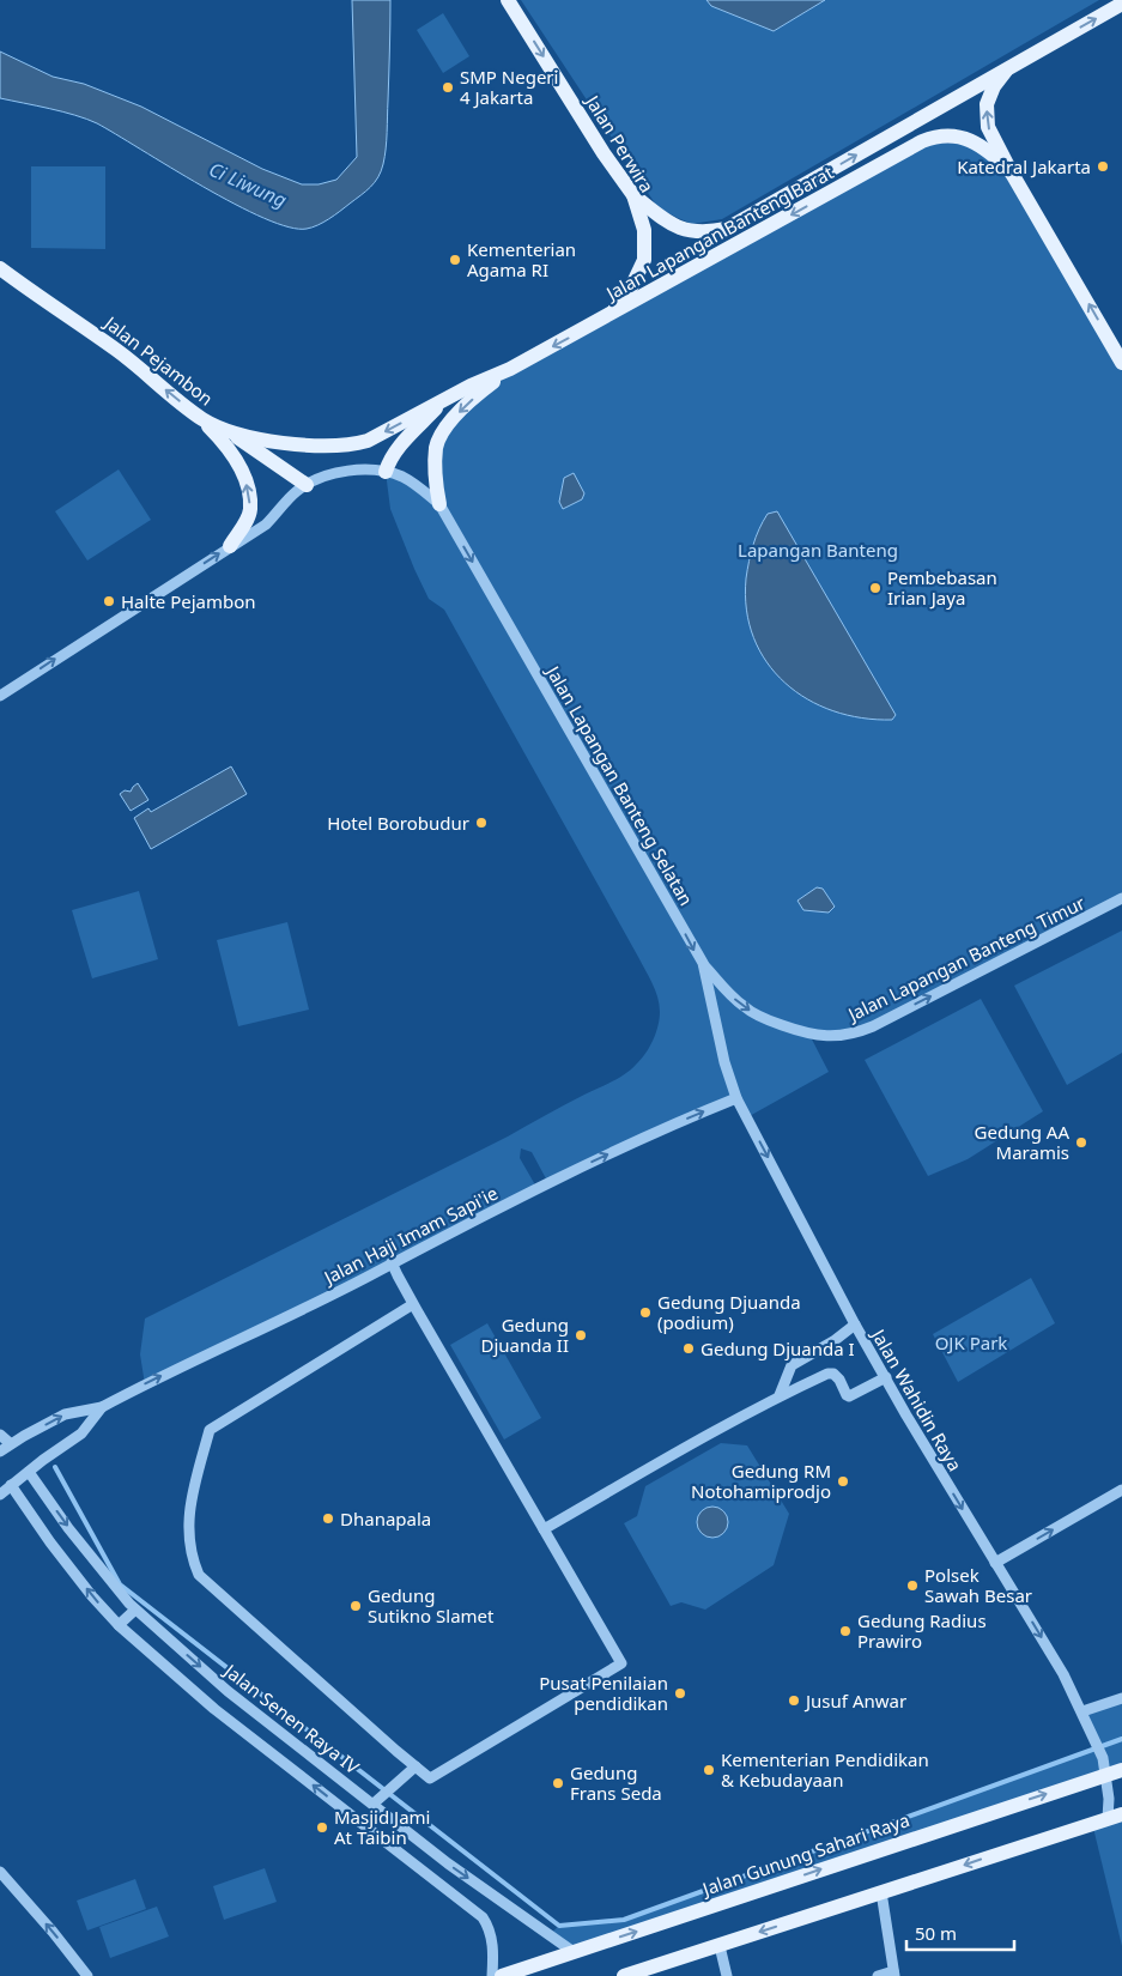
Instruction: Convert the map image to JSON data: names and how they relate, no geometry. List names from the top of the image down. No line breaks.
{"streets":{"main road":["Jalan Perwira","Jalan Lapangan Banteng Barat","Jalan Pejambon","Jalan Gunung Sahari Raya"],"street":["Jalan Lapangan Banteng Selatan","Jalan Lapangan Banteng Timur","Jalan Haji Imam Sapi'ie","Jalan Wahidin Raya","Jalan Senen Raya IV"]},"crossings":[["Jalan Perwira","Jalan Lapangan Banteng Barat"],["Jalan Lapangan Banteng Barat","Jalan Pejambon"],["Jalan Lapangan Banteng Selatan","Jalan Lapangan Banteng Timur"],["Jalan Lapangan Banteng Selatan","Jalan Haji Imam Sapi'ie"],["Jalan Lapangan Banteng Selatan","Jalan Wahidin Raya"],["Jalan Haji Imam Sapi'ie","Jalan Wahidin Raya"],["Jalan Haji Imam Sapi'ie","Jalan Senen Raya IV"],["Jalan Wahidin Raya","Jalan Gunung Sahari Raya"],["Jalan Senen Raya IV","Jalan Gunung Sahari Raya"]],"one_way":["Jalan Perwira","Jalan Pejambon","Jalan Lapangan Banteng Timur","Jalan Haji Imam Sapi'ie","Jalan Wahidin Raya"],"water":["Ci Liwung"],"parks":["Lapangan Banteng","OJK Park"],"places":["SMP Negeri 4 Jakarta","Katedral Jakarta","Kementerian Agama RI","Pembebasan Irian Jaya","Halte Pejambon","Hotel Borobudur","Gedung AA Maramis","Gedung Djuanda (podium)","Gedung Djuanda II","Gedung Djuanda I","Gedung RM Notohamiprodjo","Dhanapala","Polsek Sawah Besar","Gedung Sutikno Slamet","Gedung Radius Prawiro","Pusat Penilaian pendidikan","Jusuf Anwar","Kementerian Pendidikan & Kebudayaan","Gedung Frans Seda","Masjid Jami At Taibin"],"scale_bar":"50 m"}
